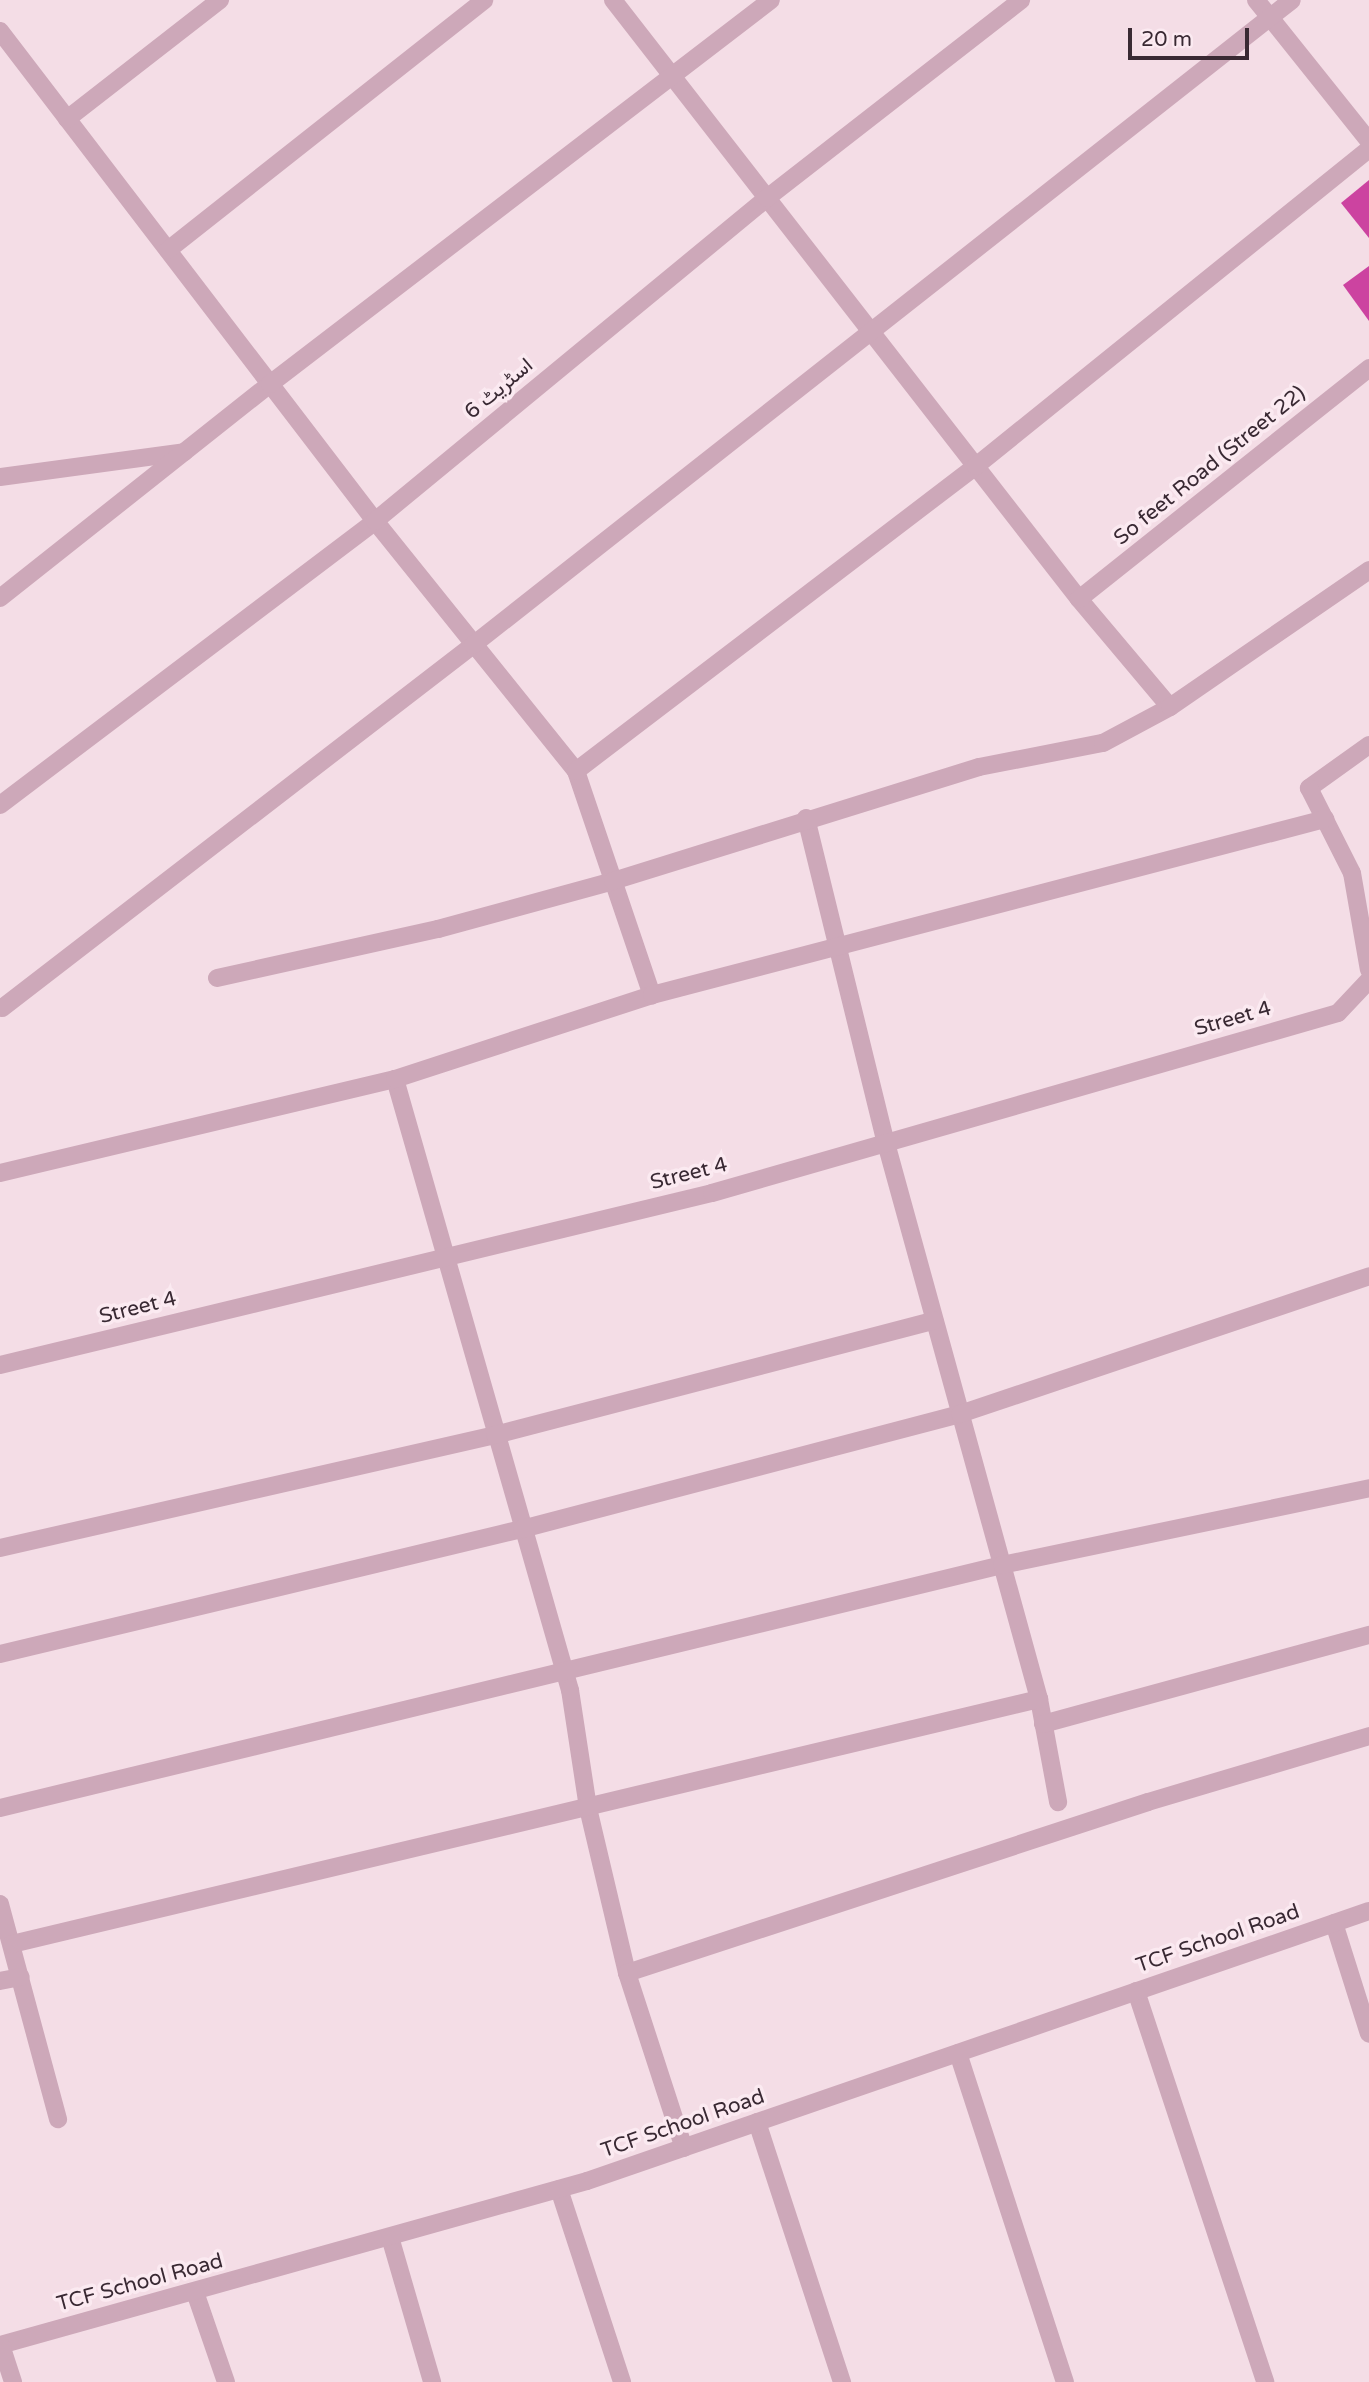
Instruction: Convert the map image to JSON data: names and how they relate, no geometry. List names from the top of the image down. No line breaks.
{"streets":{"street":["اسٹریٹ 6","So feet Road (Street 22)","Street 4","TCF School Road"]},"scale_bar":"20 m"}
